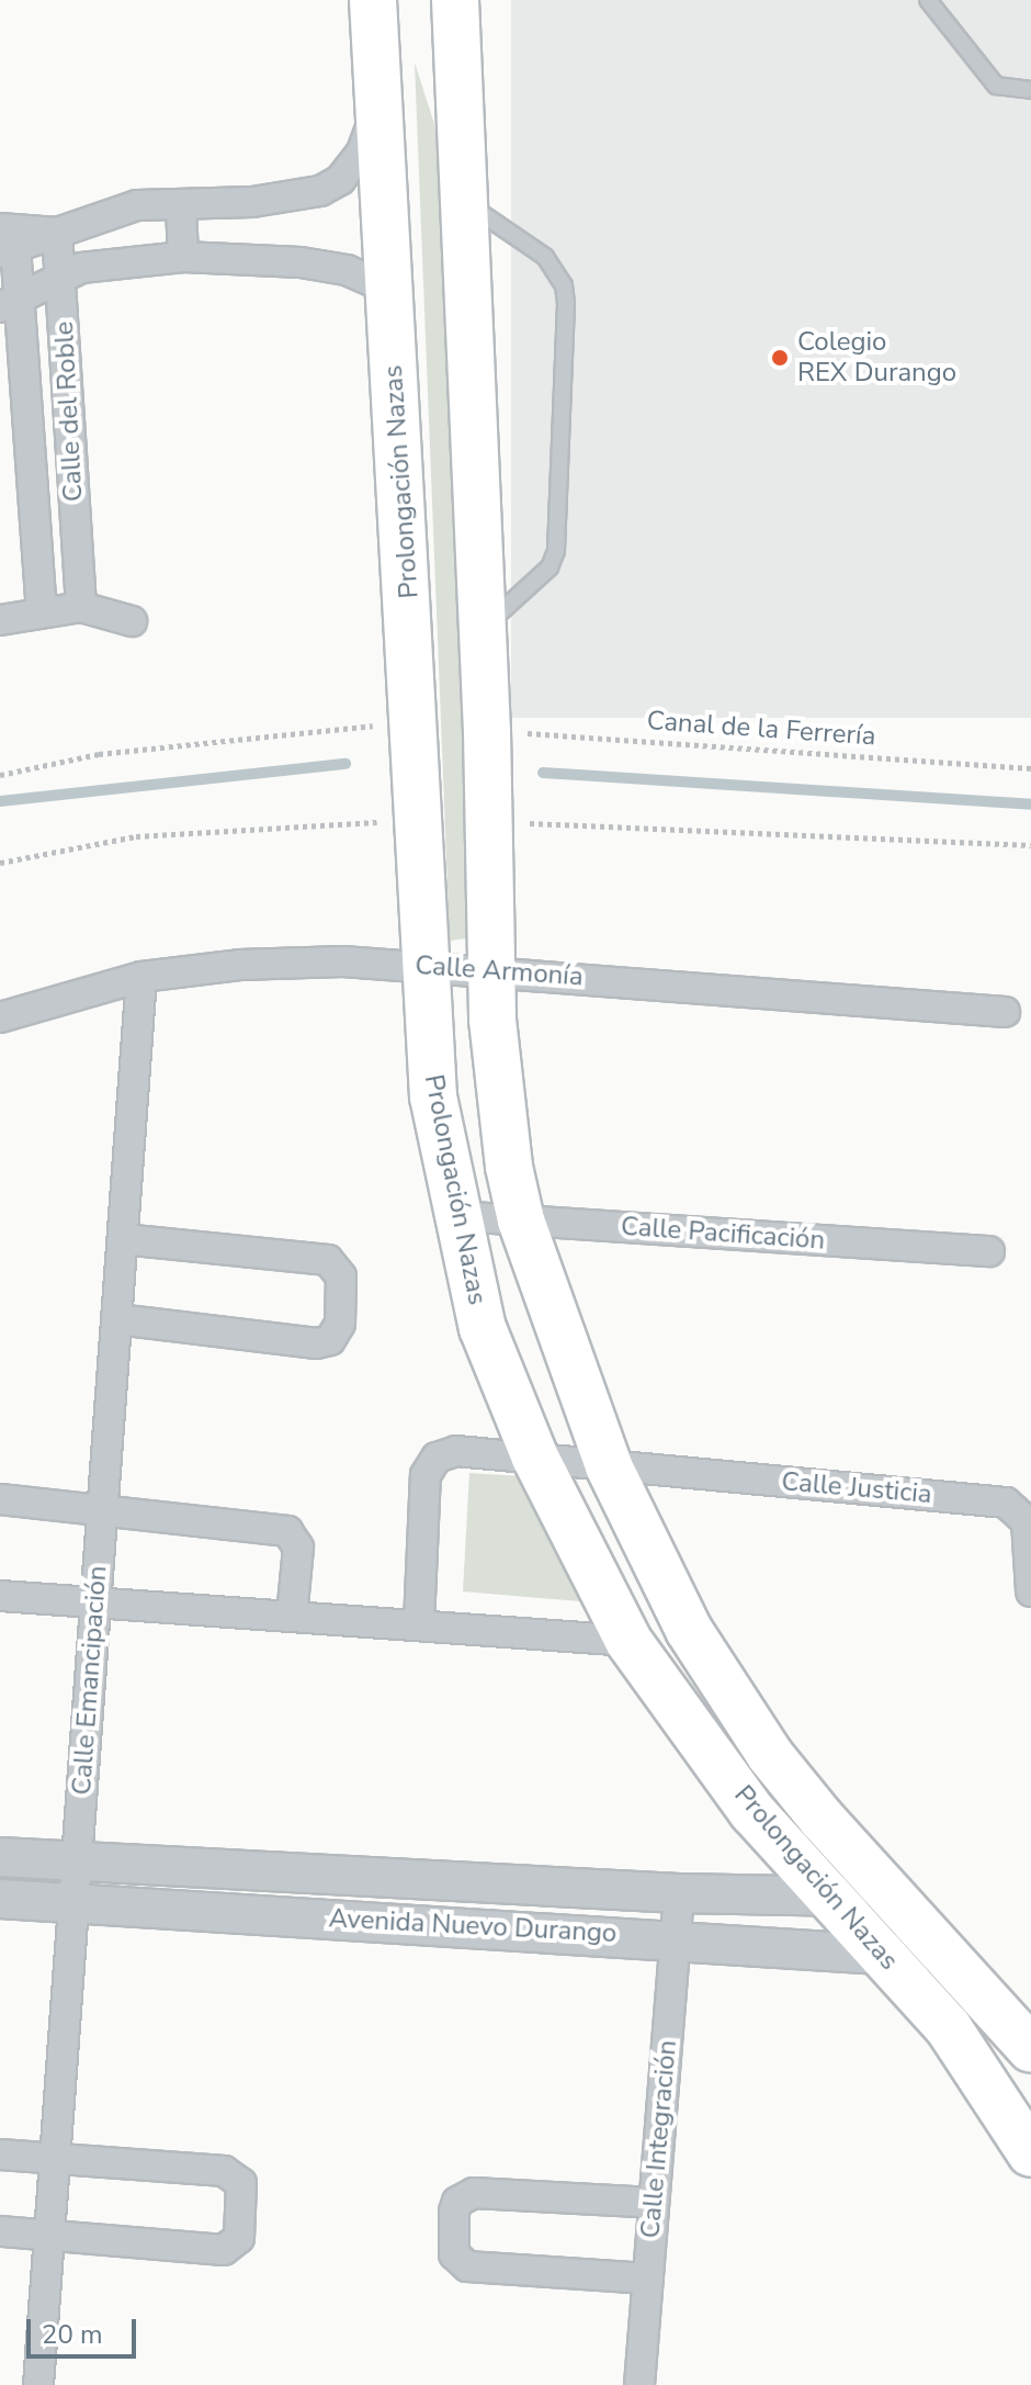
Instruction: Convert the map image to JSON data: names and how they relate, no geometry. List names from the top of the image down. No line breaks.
{"streets":{"main road":["Prolongación Nazas"],"street":["Calle del Roble","Calle Armonía","Calle Pacificación","Calle Justicia","Calle Emancipación","Avenida Nuevo Durango","Calle Integración"],"path":["Canal de la Ferrería"]},"crossings":[["Prolongación Nazas","Canal de la Ferrería"],["Prolongación Nazas","Calle Armonía"],["Prolongación Nazas","Calle Pacificación"],["Prolongación Nazas","Calle Justicia"],["Prolongación Nazas","Avenida Nuevo Durango"],["Calle Armonía","Calle Emancipación"],["Calle Emancipación","Avenida Nuevo Durango"],["Avenida Nuevo Durango","Calle Integración"]],"places":["Colegio REX Durango"],"scale_bar":"20 m"}
